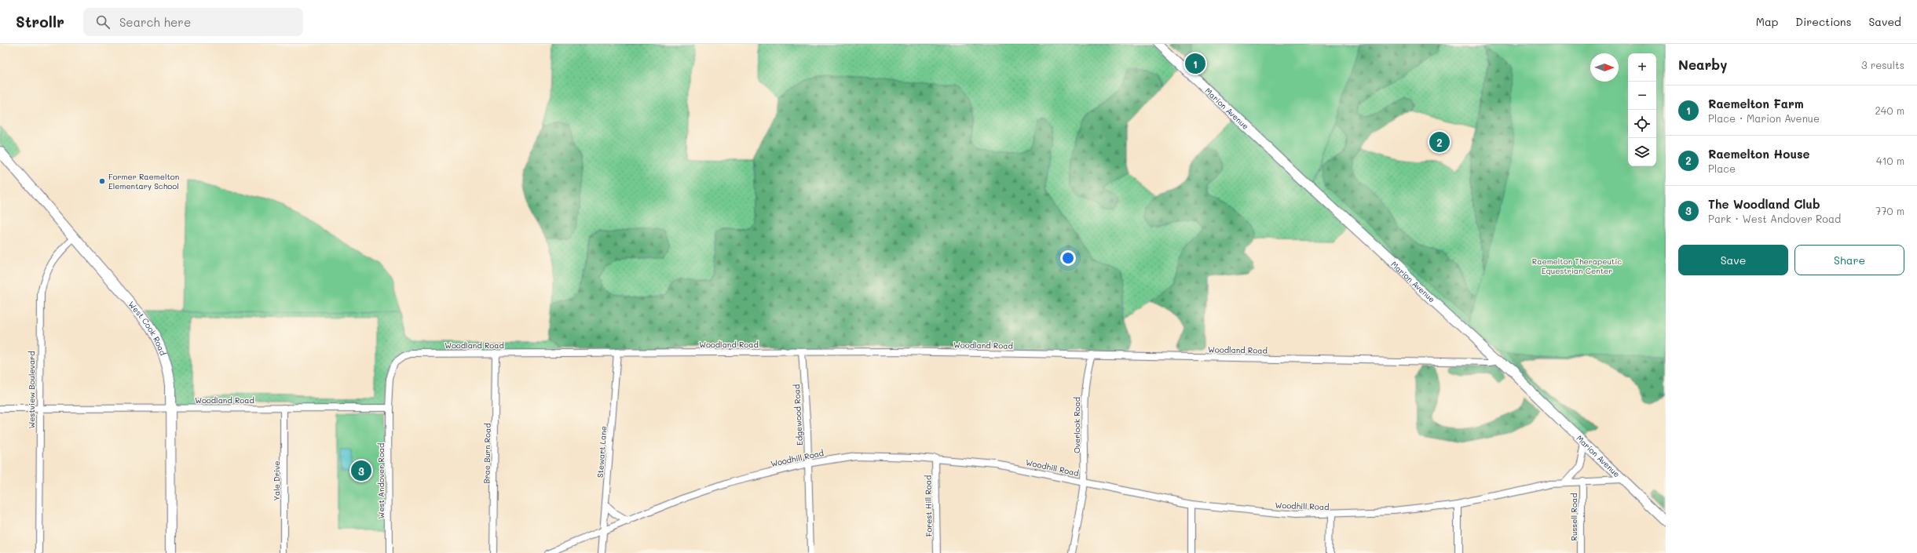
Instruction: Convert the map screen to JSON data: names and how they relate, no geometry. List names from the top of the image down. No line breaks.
{"streets":{"street":["Marion Avenue","West Cook Road","Woodland Road","Westview Boulevard","Edgewood Road","Overlook Road","Stewart Lane","Brae Burn Road","Woodhill Road","Yale Drive","West Andover Road","Forest Hill Road","Russell Road"]},"crossings":[["Marion Avenue","Woodland Road"],["Marion Avenue","Woodhill Road"],["West Cook Road","Woodland Road"],["West Cook Road","Westview Boulevard"],["Woodland Road","Westview Boulevard"],["Woodland Road","Edgewood Road"],["Woodland Road","Overlook Road"],["Woodland Road","Stewart Lane"],["Woodland Road","Brae Burn Road"],["Woodland Road","Yale Drive"],["Woodland Road","West Andover Road"],["Edgewood Road","Woodhill Road"],["Overlook Road","Woodhill Road"],["Stewart Lane","Woodhill Road"],["Woodhill Road","Forest Hill Road"],["Woodhill Road","Russell Road"]],"parks":["Raemelton Therapeutic Equestrian Center"],"places":["Former Raemelton Elementary School"],"north":"right","page":{"header":"Strollr","search":"Search here","nav":["Map","Directions","Saved"],"heading":["Nearby","3 results"],"pins":["1","2","3"],"map_buttons":["+","−"],"list":[{"mark":"1","name":"Raemelton Farm","note":"Place · Marion Avenue","value":"240 m"},{"mark":"2","name":"Raemelton House","note":"Place","value":"410 m"},{"mark":"3","name":"The Woodland Club","note":"Park · West Andover Road","value":"770 m"}],"buttons":["Save","Share"]}}
